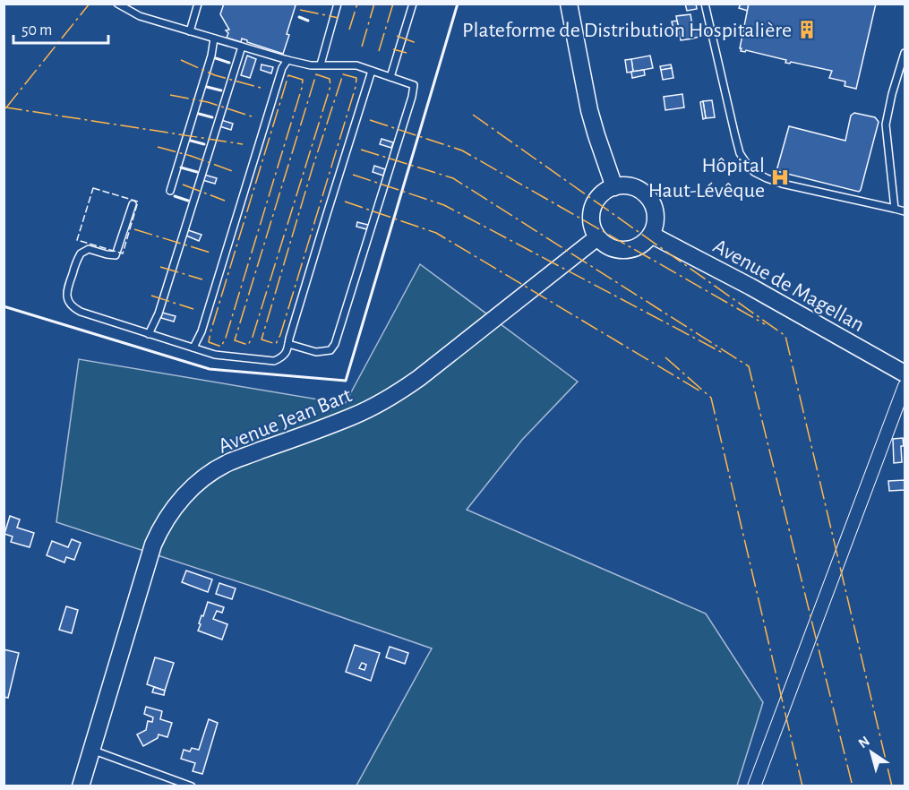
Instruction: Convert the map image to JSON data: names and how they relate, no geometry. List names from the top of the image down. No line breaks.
{"streets":{"street":["Avenue de Magellan","Avenue Jean Bart"]},"crossings":[["Avenue de Magellan","Avenue Jean Bart"]],"places":{"building":["Plateforme de Distribution Hospitalière"],"hospital":["Hôpital Haut-Lévêque"]},"scale_bar":"50 m","north":"top left"}
